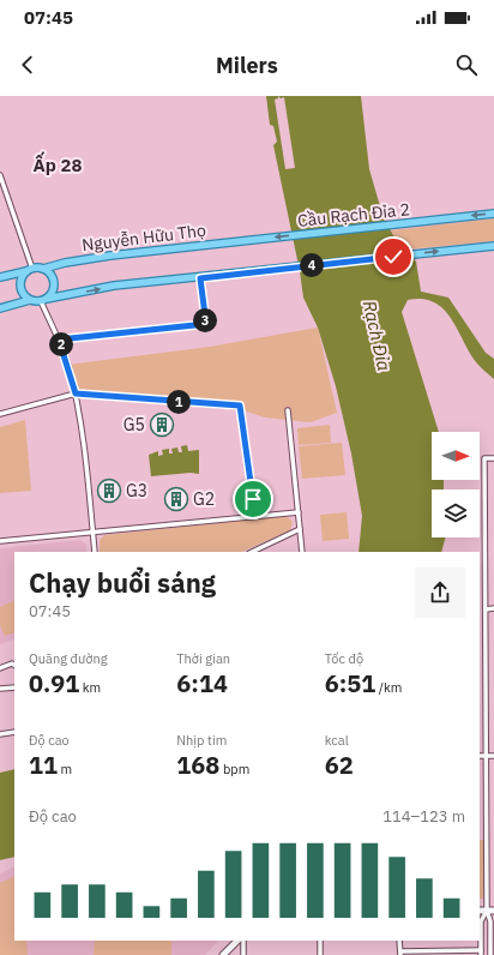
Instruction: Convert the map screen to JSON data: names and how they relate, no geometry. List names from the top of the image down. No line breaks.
{"streets":{"main road":["Cầu Rạch Đỉa 2","Nguyễn Hữu Thọ"]},"crossings":[["Cầu Rạch Đỉa 2","Nguyễn Hữu Thọ"]],"districts":["Ấp 28"],"water":["Rạch Đỉa"],"places":{"building":["G5","G3","G2"]},"north":"right","page":{"status":"07:45","header":"Milers","pins":["4","3","2","1"],"heading":["Chạy buổi sáng","07:45"],"stats":[["Quãng đường","0.91 km"],["Thời gian","6:14"],["Tốc độ","6:51 /km"],["Độ cao","11 m"],["Nhịp tim","168 bpm"],["kcal","62"]],"chart":["Độ cao","114–123 m"]}}
